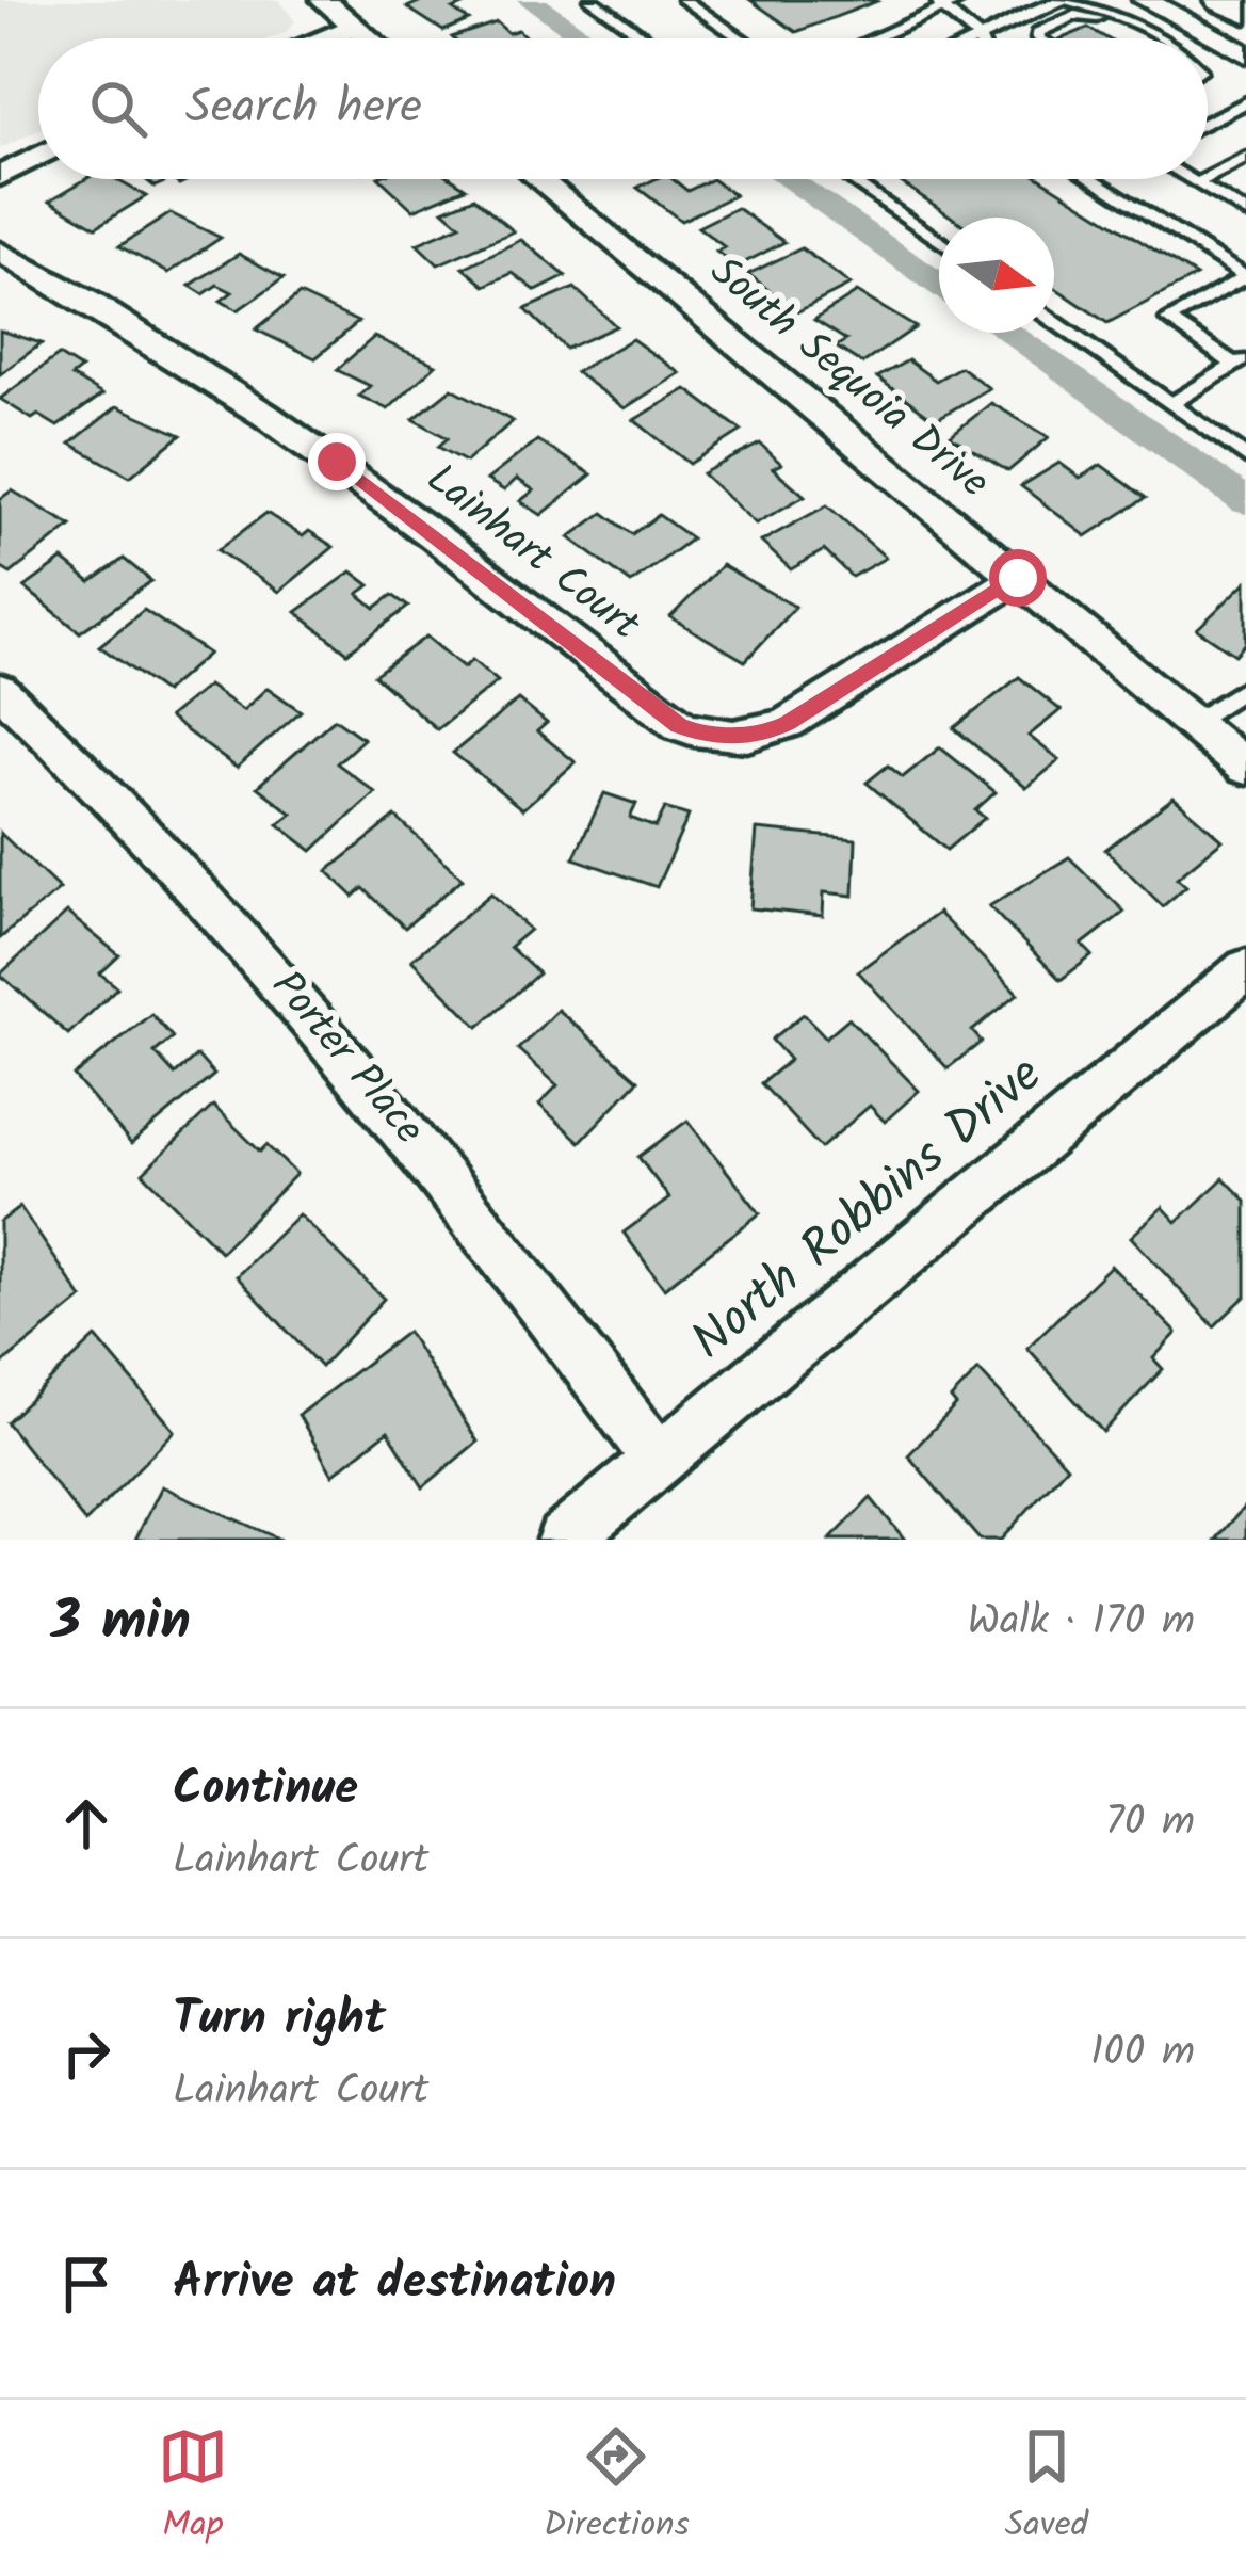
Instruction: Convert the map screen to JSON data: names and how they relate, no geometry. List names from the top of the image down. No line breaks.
{"streets":{"street":["South Sequoia Drive","Lainhart Court","Porter Place","North Robbins Drive"]},"crossings":[["South Sequoia Drive","Lainhart Court"],["Porter Place","North Robbins Drive"]],"north":"right","page":{"search":"Search here","heading":["3 min","Walk · 170 m"],"list":[["Continue","Lainhart Court","70 m"],["Turn right","Lainhart Court","100 m"],"Arrive at destination"],"nav":["Map","Directions","Saved"]}}
